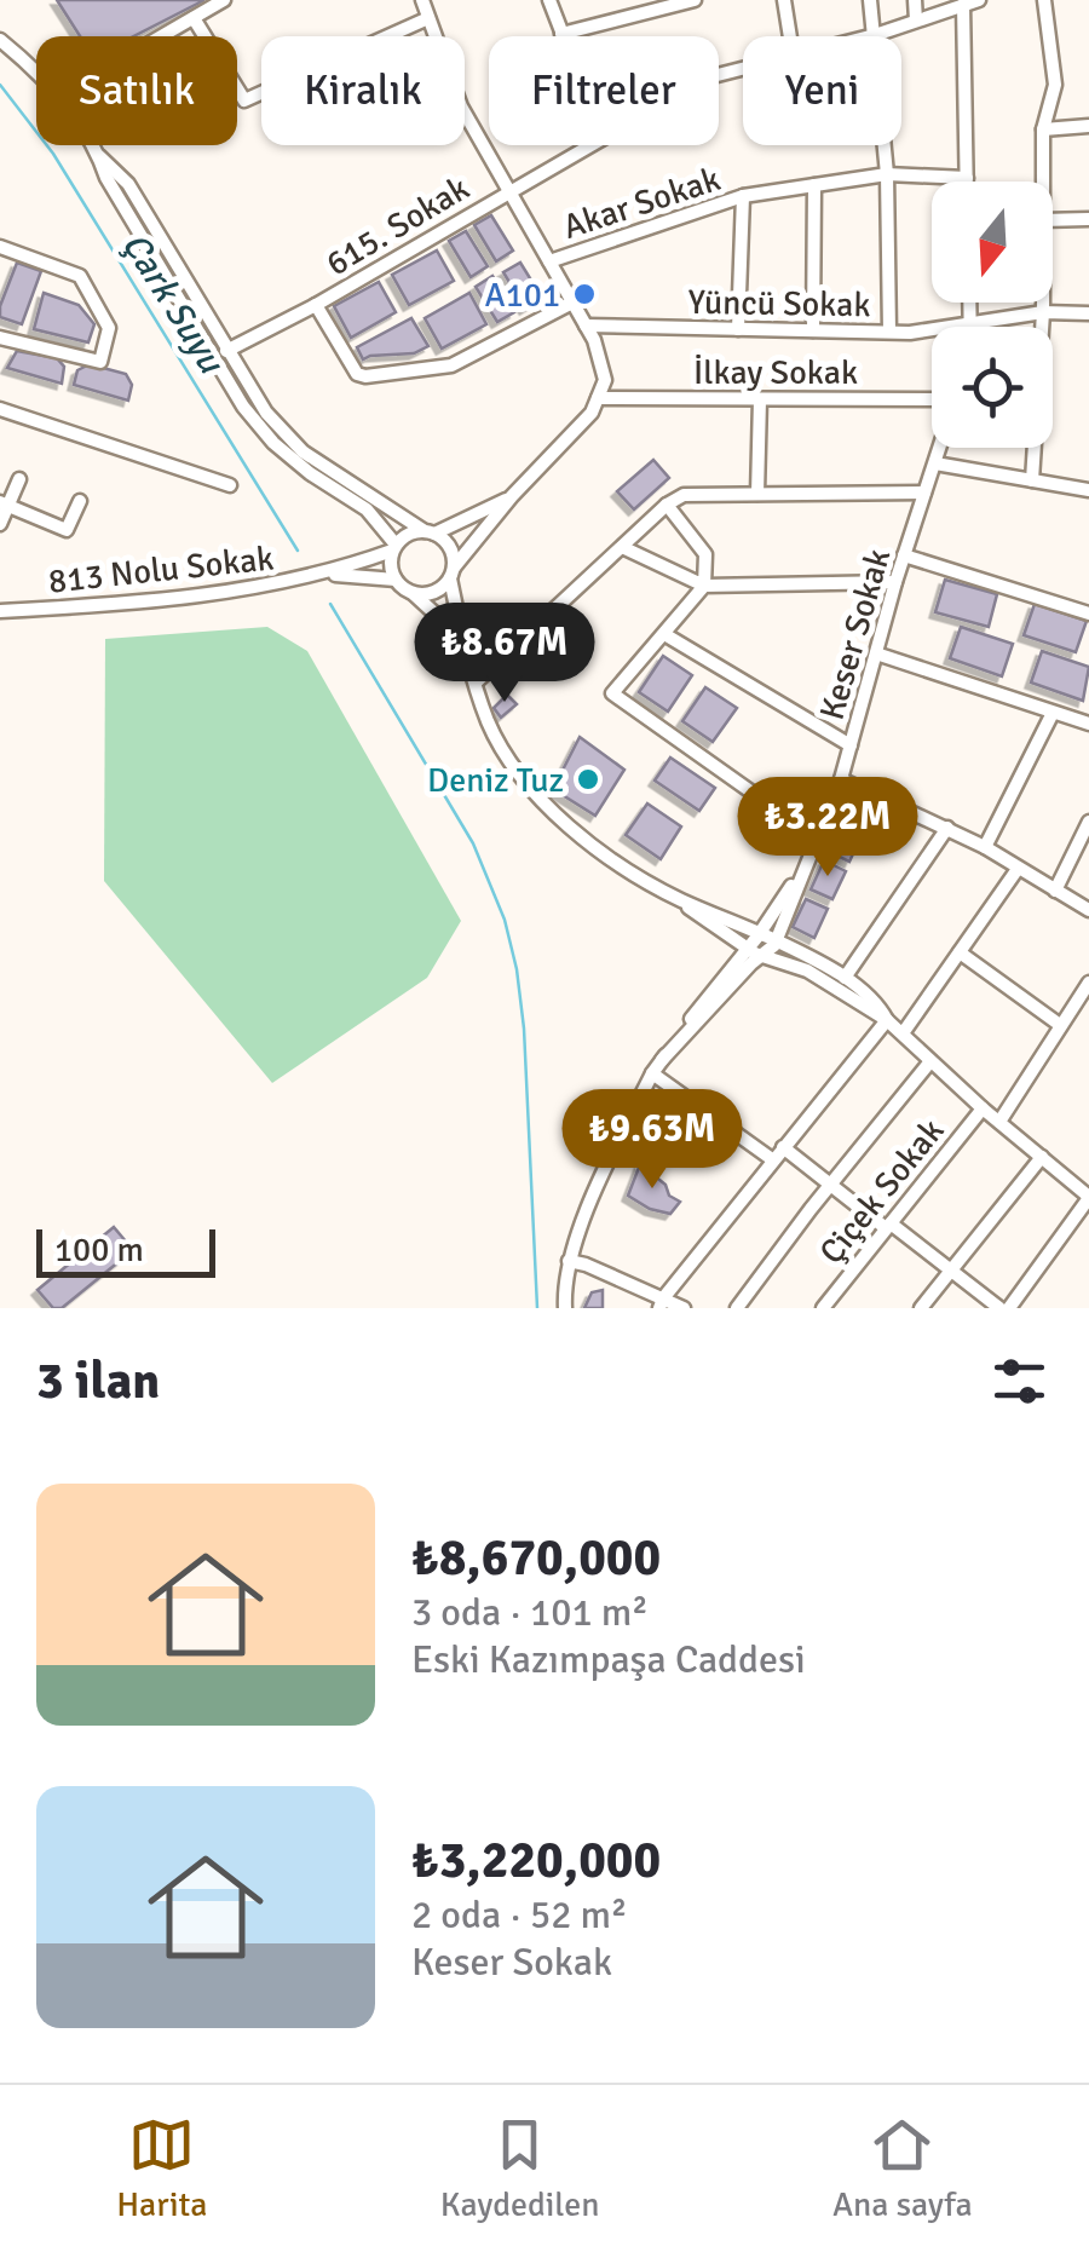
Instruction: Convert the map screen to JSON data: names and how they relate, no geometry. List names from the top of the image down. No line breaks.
{"streets":{"street":["Akar Sokak","615. Sokak","Yüncü Sokak","İlkay Sokak","813 Nolu Sokak","Keser Sokak","Çiçek Sokak"]},"water":["Çark Suyu"],"places":["A101","Deniz Tuz"],"scale_bar":"100 m","north":"bottom","page":{"chip":["Satılık","Kiralık","Filtreler","Yeni"],"price":["₺8.67M","₺3.22M","₺9.63M"],"scale":"100 m","heading":"3 ilan","list":[{"name":"₺8,670,000","note":"3 oda · 101 m² · Eski Kazımpaşa Caddesi"},{"name":"₺3,220,000","note":"2 oda · 52 m² · Keser Sokak"}],"tabs":["Harita","Kaydedilen","Ana sayfa"]}}
